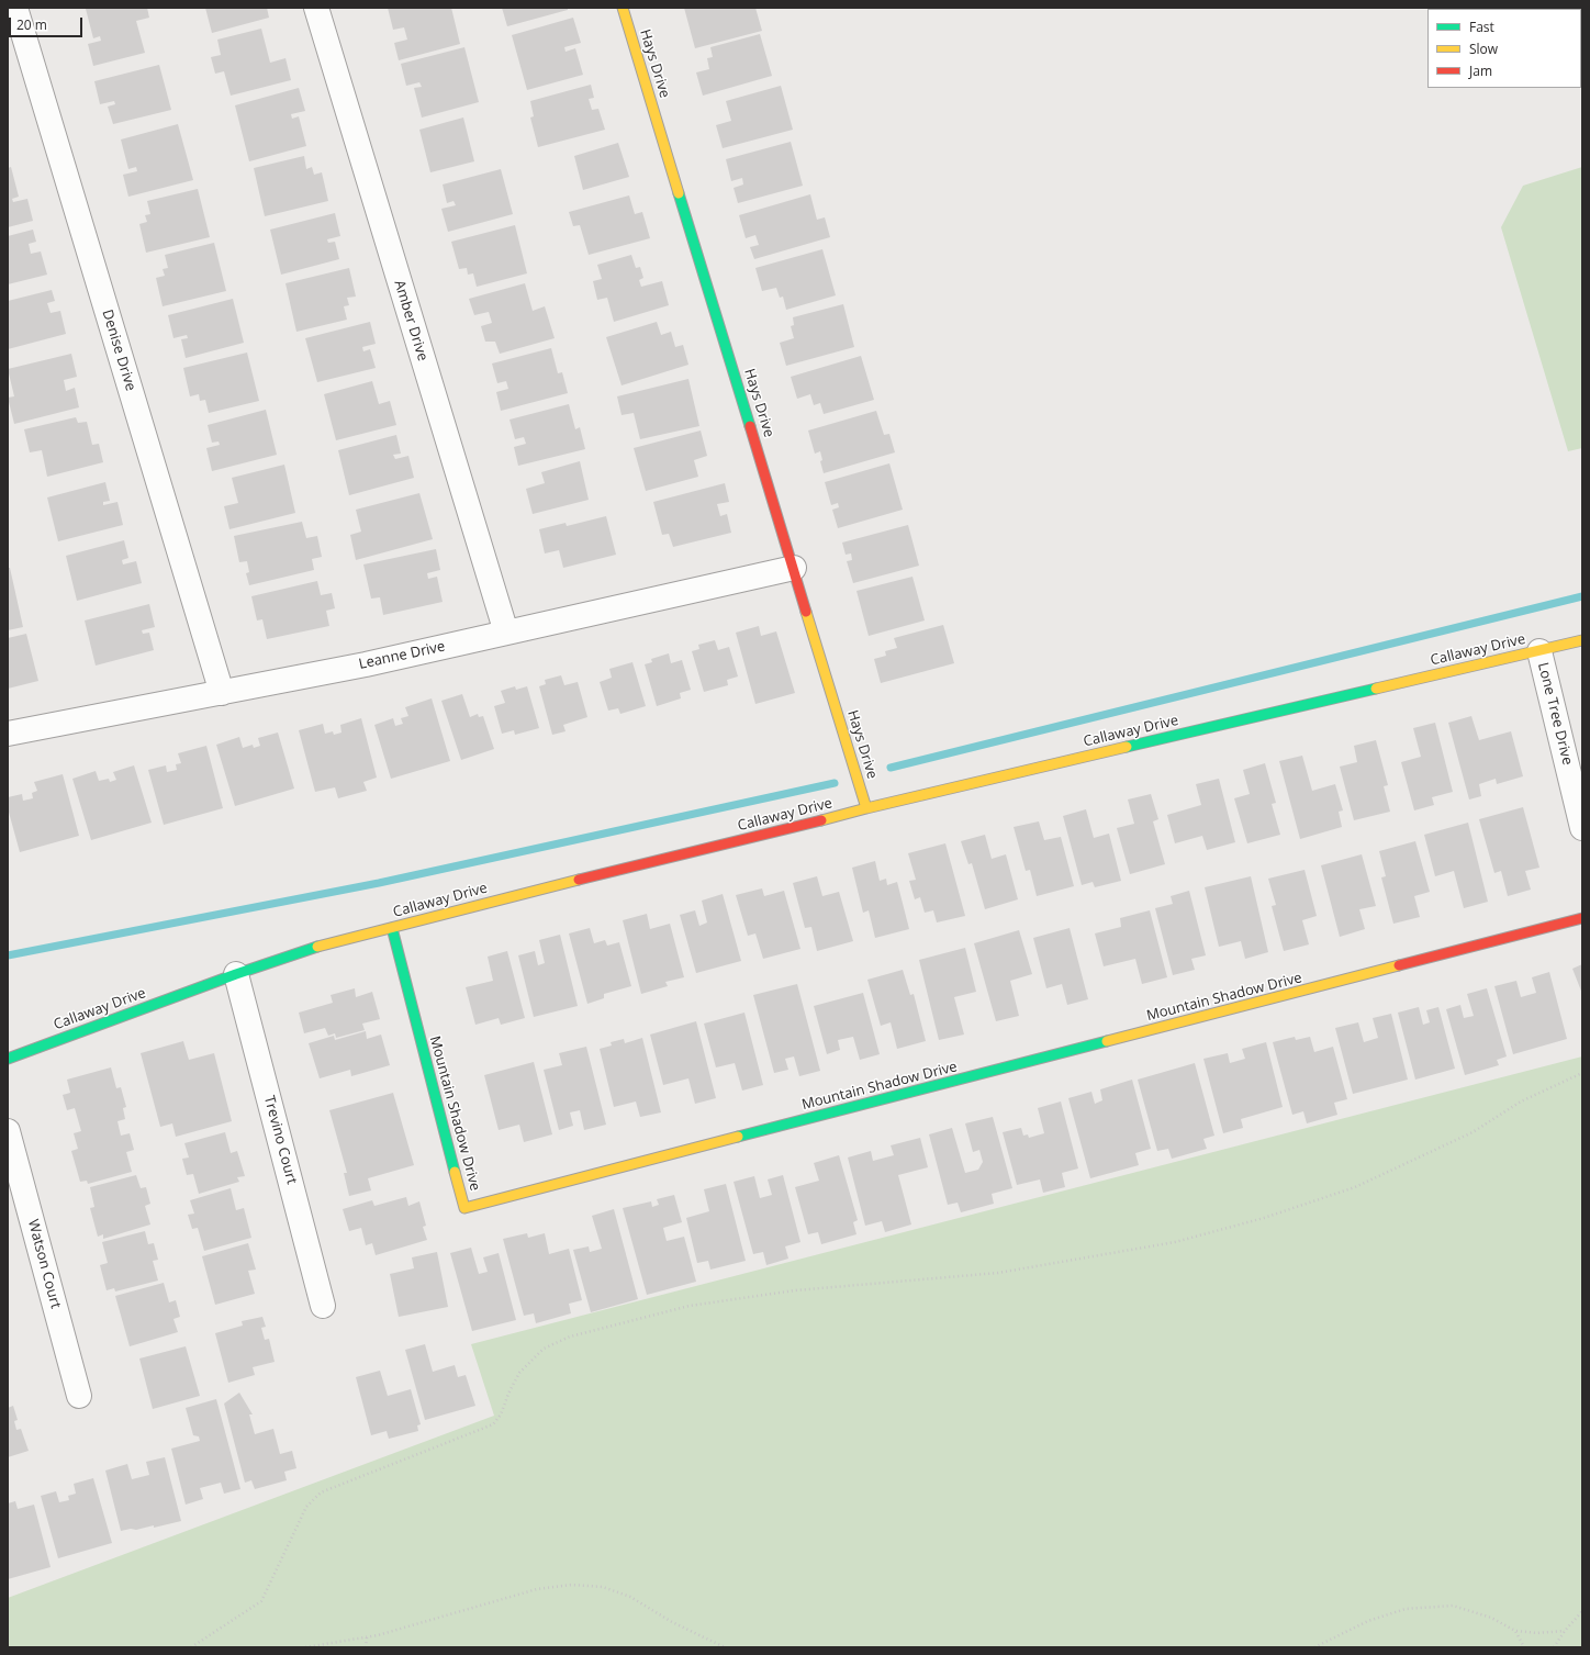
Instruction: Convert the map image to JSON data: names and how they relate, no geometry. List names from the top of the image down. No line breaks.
{"streets":{"street":["Hays Drive","Amber Drive","Denise Drive","Callaway Drive","Leanne Drive","Lone Tree Drive","Mountain Shadow Drive","Trevino Court","Watson Court"]},"crossings":[["Hays Drive","Callaway Drive"],["Hays Drive","Leanne Drive"],["Amber Drive","Leanne Drive"],["Denise Drive","Leanne Drive"],["Callaway Drive","Lone Tree Drive"],["Callaway Drive","Mountain Shadow Drive"],["Callaway Drive","Trevino Court"]],"legend":["Fast","Slow","Jam"],"scale_bar":"20 m"}
